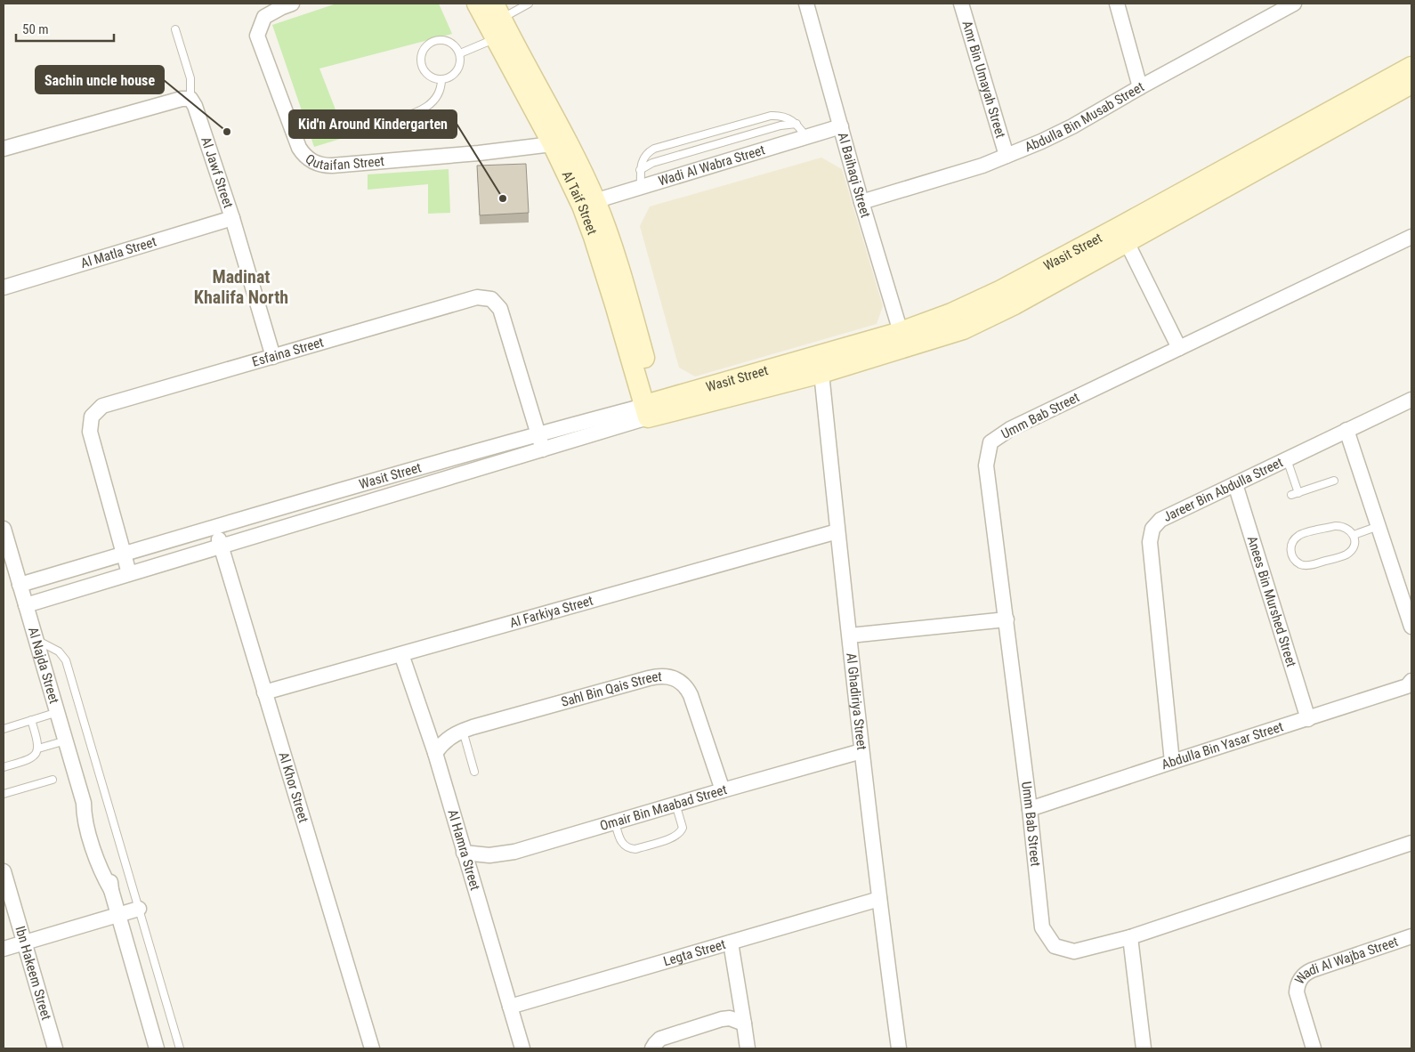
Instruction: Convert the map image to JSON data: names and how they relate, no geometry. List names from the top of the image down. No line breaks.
{"streets":{"street":["Amr Bin Umayah Street","Abdulla Bin Musab Street","Qutaifan Street","Wadi Al Wabra Street","Al Jawf Street","Al Baihaqi Street","Al Taif Street","Wasit Street","Al Matla Street","Esfaina Street","Umm Bab Street","Jareer Bin Abdulla Street","Anees Bin Murshed Street","Al Farkiya Street","Al Najda Street","Sahl Bin Qais Street","Al Ghadiriya Street","Abdulla Bin Yasar Street","Al Khor Street","Omair Bin Maabad Street","Al Hamra Street","Legta Street","Wadi Al Wajba Street","Ibn Hakeem Street"]},"crossings":[["Amr Bin Umayah Street","Abdulla Bin Musab Street"],["Abdulla Bin Musab Street","Al Baihaqi Street"],["Qutaifan Street","Al Taif Street"],["Wadi Al Wabra Street","Al Baihaqi Street"],["Wadi Al Wabra Street","Al Taif Street"],["Al Jawf Street","Al Matla Street"],["Al Jawf Street","Esfaina Street"],["Al Baihaqi Street","Wasit Street"],["Al Taif Street","Wasit Street"],["Wasit Street","Esfaina Street"],["Wasit Street","Al Najda Street"],["Wasit Street","Al Ghadiriya Street"],["Wasit Street","Al Khor Street"],["Umm Bab Street","Abdulla Bin Yasar Street"],["Jareer Bin Abdulla Street","Anees Bin Murshed Street"],["Jareer Bin Abdulla Street","Abdulla Bin Yasar Street"],["Anees Bin Murshed Street","Abdulla Bin Yasar Street"],["Al Farkiya Street","Al Ghadiriya Street"],["Al Farkiya Street","Al Khor Street"],["Al Farkiya Street","Al Hamra Street"],["Sahl Bin Qais Street","Omair Bin Maabad Street"],["Sahl Bin Qais Street","Al Hamra Street"],["Al Ghadiriya Street","Omair Bin Maabad Street"],["Al Ghadiriya Street","Legta Street"],["Omair Bin Maabad Street","Al Hamra Street"],["Al Hamra Street","Legta Street"]],"districts":["Madinat Khalifa North"],"places":["Sachin uncle house","Kid'n Around Kindergarten"],"scale_bar":"50 m"}
